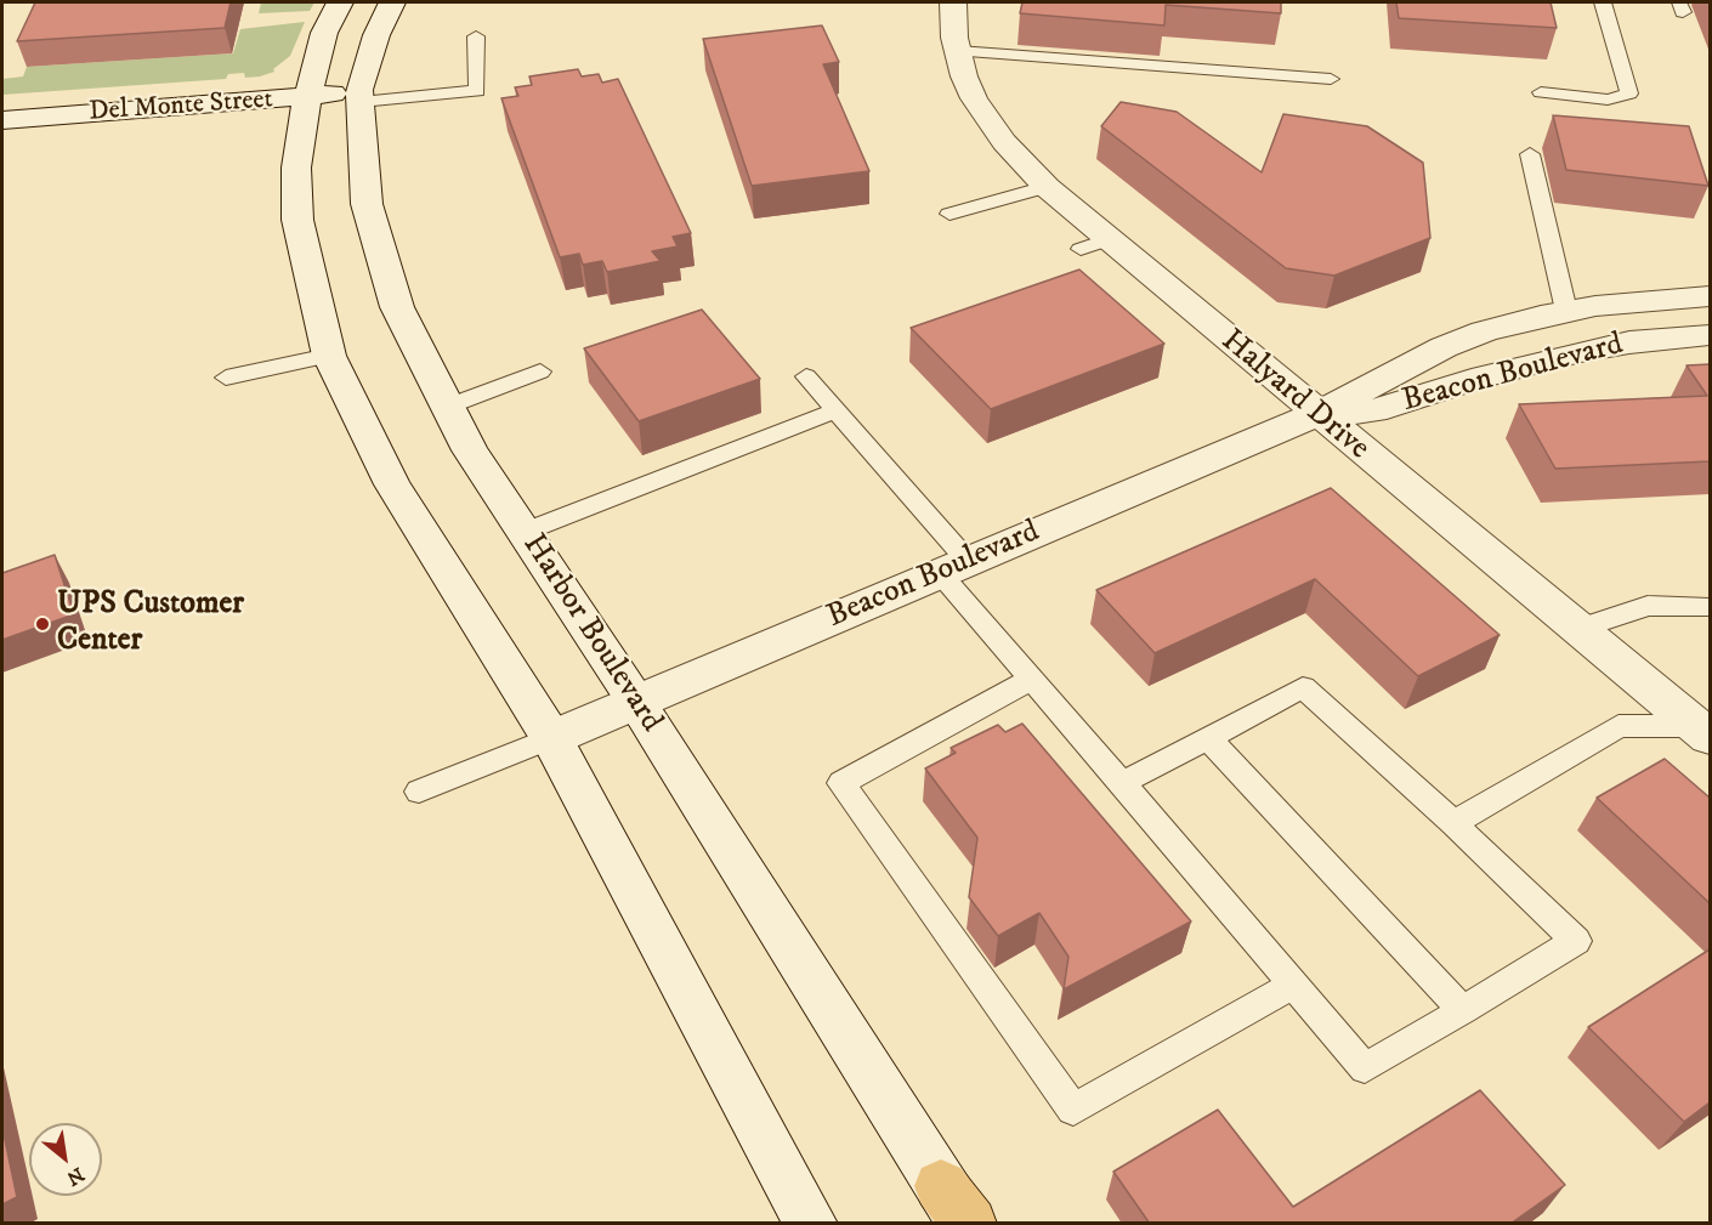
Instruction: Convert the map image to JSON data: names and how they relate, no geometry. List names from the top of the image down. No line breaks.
{"streets":{"main road":["Del Monte Street","Beacon Boulevard","Halyard Drive","Harbor Boulevard"]},"crossings":[["Del Monte Street","Harbor Boulevard"],["Beacon Boulevard","Halyard Drive"],["Beacon Boulevard","Harbor Boulevard"]],"places":["UPS Customer Center"],"north":"bottom right"}
